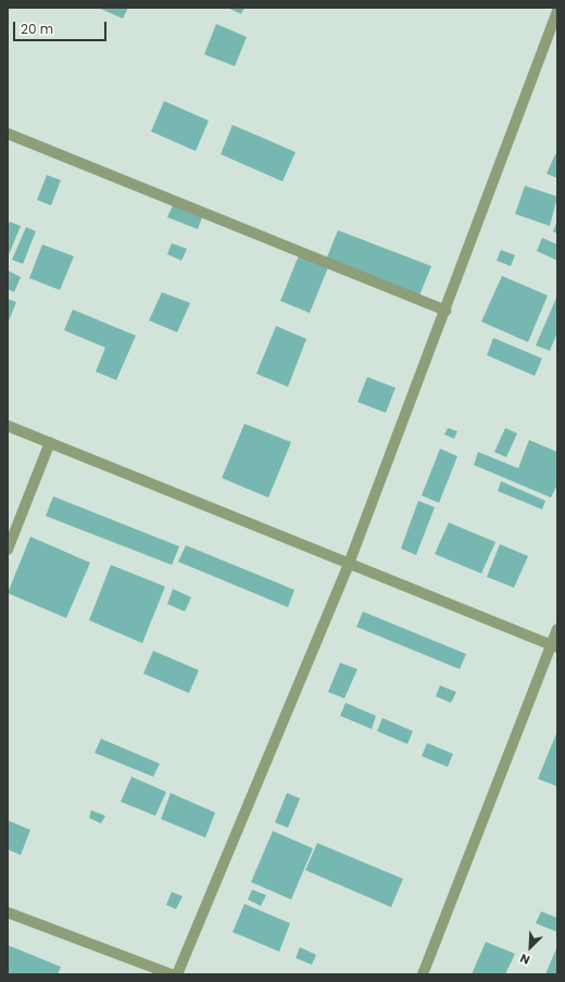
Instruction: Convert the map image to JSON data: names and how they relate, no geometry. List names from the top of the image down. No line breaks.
{"scale_bar":"20 m","north":"bottom left"}
